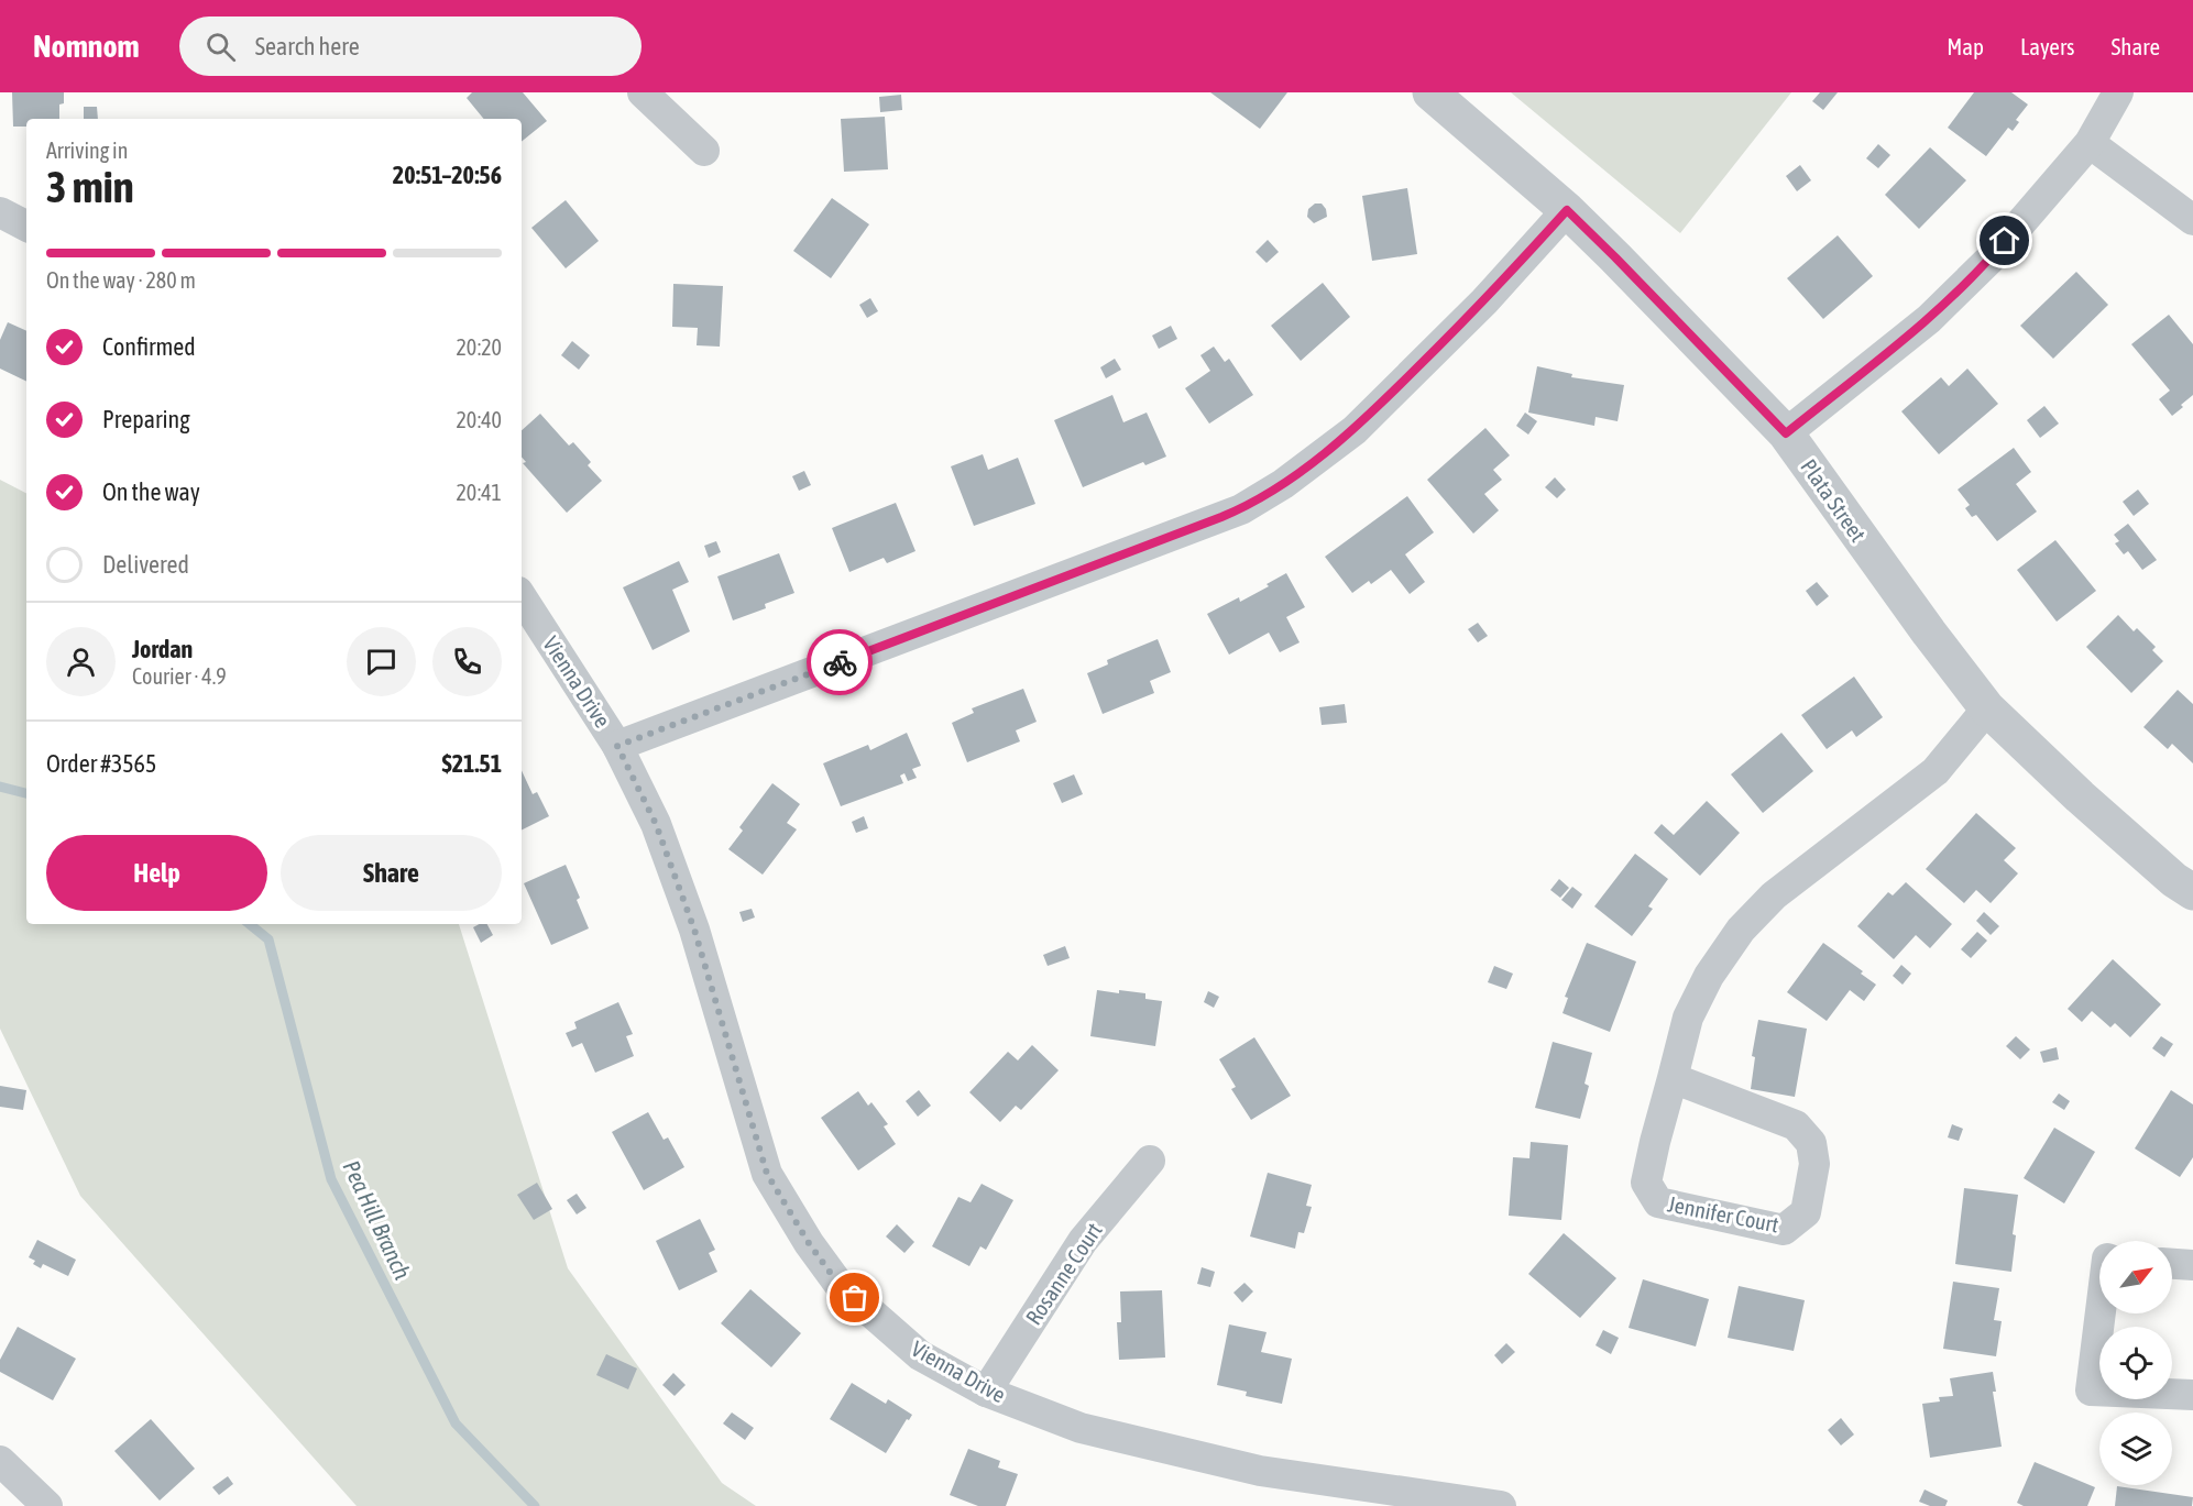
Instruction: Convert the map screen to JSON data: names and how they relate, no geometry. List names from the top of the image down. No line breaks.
{"streets":{"street":["Plata Street","Vienna Drive","Jennifer Court","Rosanne Court"]},"crossings":[["Plata Street","Jennifer Court"],["Vienna Drive","Rosanne Court"]],"water":["Pea Hill Branch"],"north":"top right","page":{"header":"Nomnom","search":"Search here","nav":["Map","Layers","Share"],"heading":["3 min","Arriving in","20:51–20:56"],"panel":["Jordan","Courier · 4.9","Order #3565","$21.51"],"bar":"On the way · 280 m","list":[["Confirmed","20:20"],["Preparing","20:40"],["On the way","20:41"],"Delivered"],"buttons":["Help","Share"]}}
